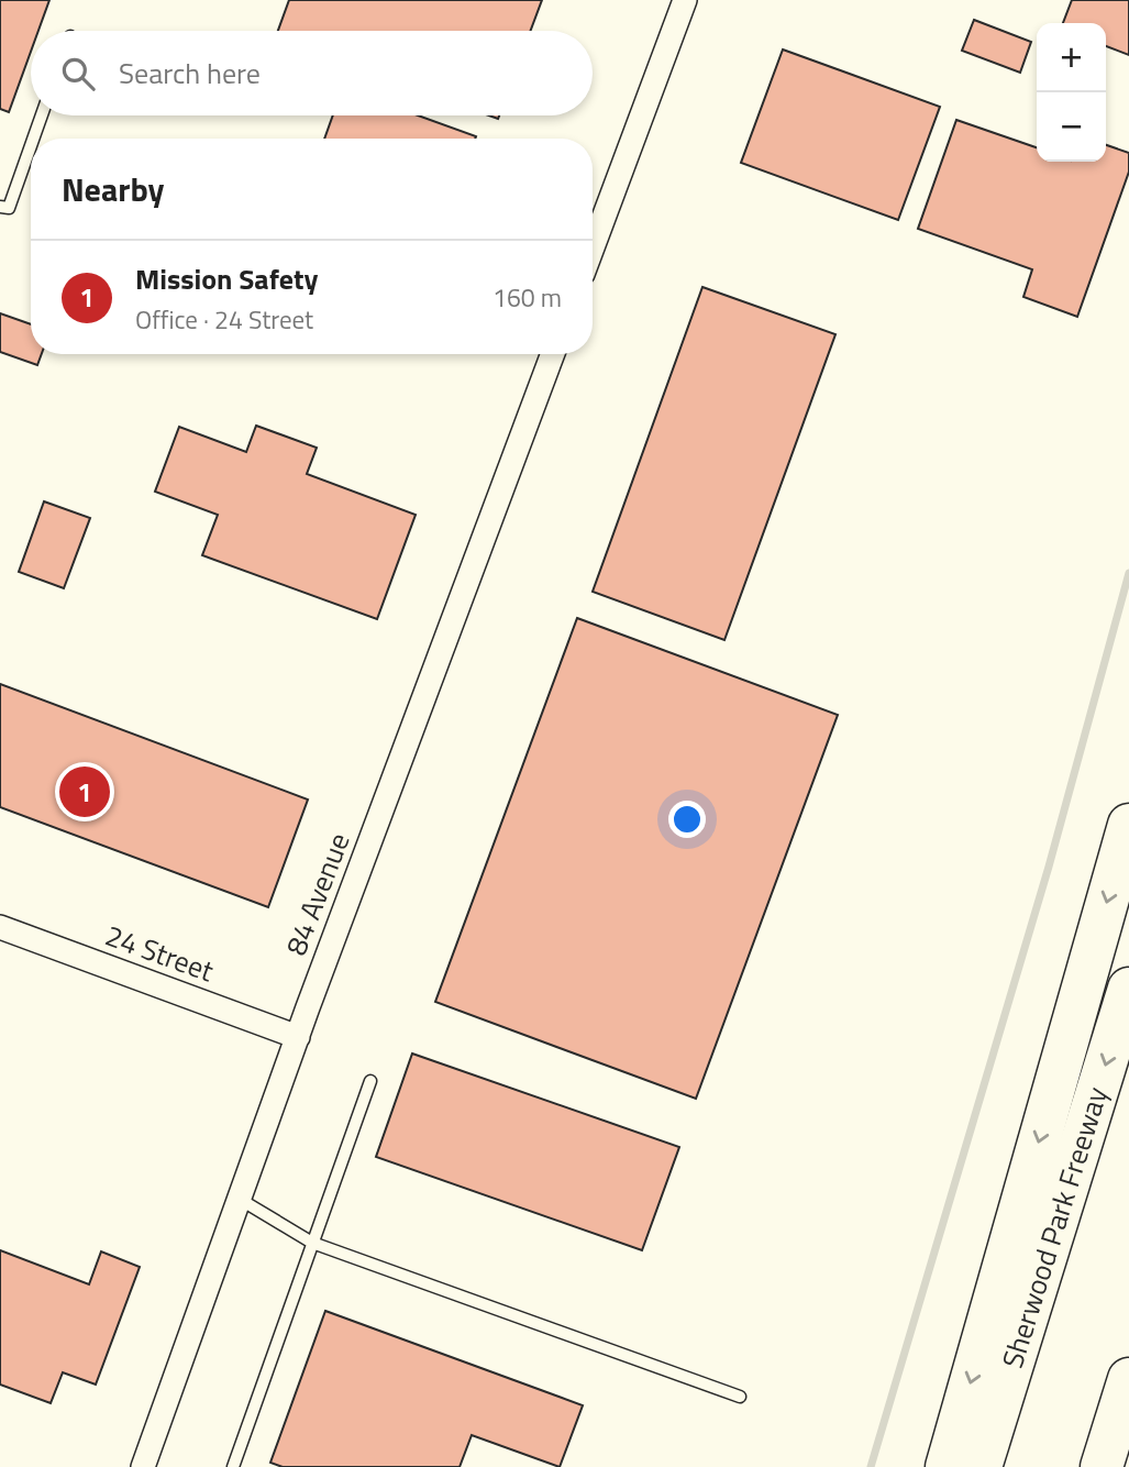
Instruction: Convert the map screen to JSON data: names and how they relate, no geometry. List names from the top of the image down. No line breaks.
{"streets":{"highway":["Sherwood Park Freeway"],"street":["84 Avenue","24 Street"]},"crossings":[["84 Avenue","24 Street"]],"page":{"map_buttons":["+","−"],"search":"Search here","heading":"Nearby","list":[{"mark":"1","name":"Mission Safety","note":"Office · 24 Street","value":"160 m"}],"pins":"1"}}
